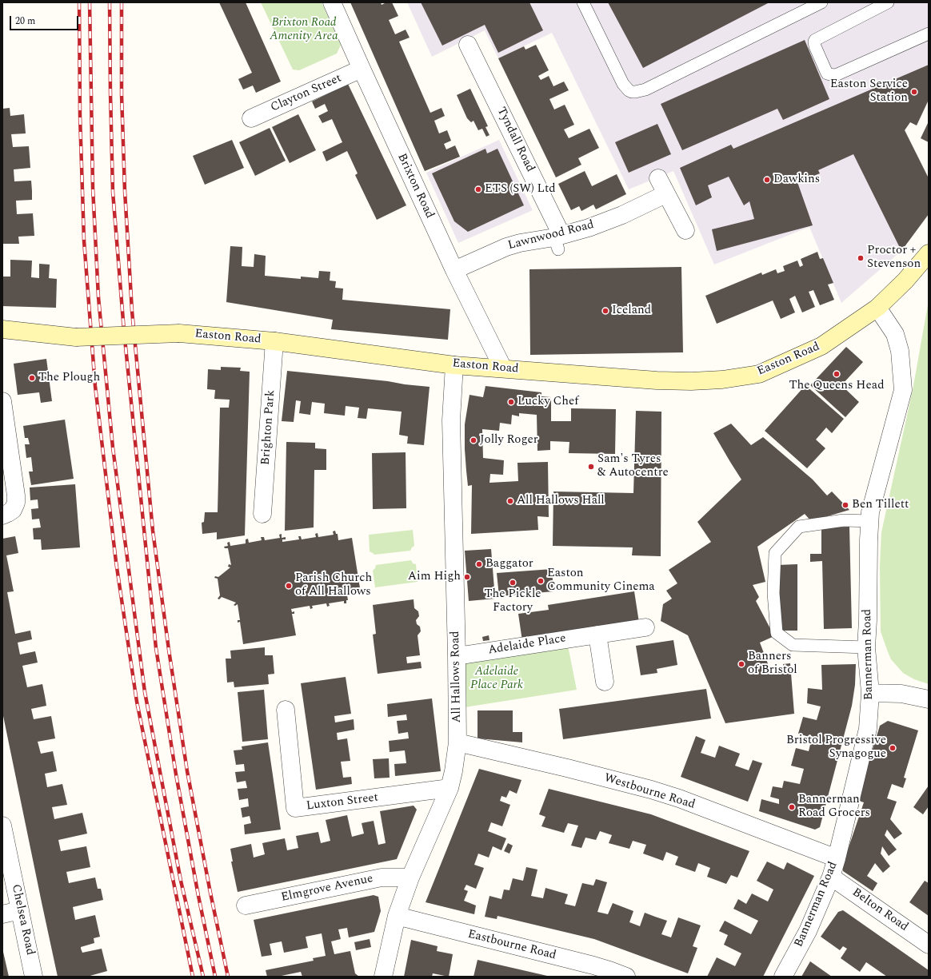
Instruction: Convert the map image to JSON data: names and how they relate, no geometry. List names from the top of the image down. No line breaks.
{"streets":{"main road":["Easton Road"],"street":["Clayton Street","Tyndall Road","Brixton Road","Lawnwood Road","Brighton Park","Adelaide Place","Bannerman Road","All Hallows Road","Westbourne Road","Luxton Street","Elmgrove Avenue","Belton Road","Chelsea Road","Eastbourne Road"]},"crossings":[["Clayton Street","Brixton Road"],["Tyndall Road","Lawnwood Road"],["Brixton Road","Lawnwood Road"],["Brixton Road","Easton Road"],["Easton Road","Brighton Park"],["Easton Road","Bannerman Road"],["Easton Road","All Hallows Road"],["Adelaide Place","All Hallows Road"],["Bannerman Road","Westbourne Road"],["Bannerman Road","Belton Road"],["All Hallows Road","Westbourne Road"],["All Hallows Road","Luxton Street"],["All Hallows Road","Elmgrove Avenue"],["All Hallows Road","Eastbourne Road"]],"parks":["Brixton Road Amenity Area","Adelaide Place Park"],"places":["Easton Service Station","Dawkins","ETS (SW) Ltd","Proctor + Stevenson","Iceland","The Queens Head","The Plough","Lucky Chef","Jolly Roger","Sam's Tyres & Autocentre","All Hallows Hall","Ben Tillett","Baggator","Aim High","Easton Community Cinema","The Pickle Factory","Parish Church of All Hallows","Banners of Bristol","Bristol Progressive Synagogue","Bannerman Road Grocers"],"scale_bar":"20 m"}
